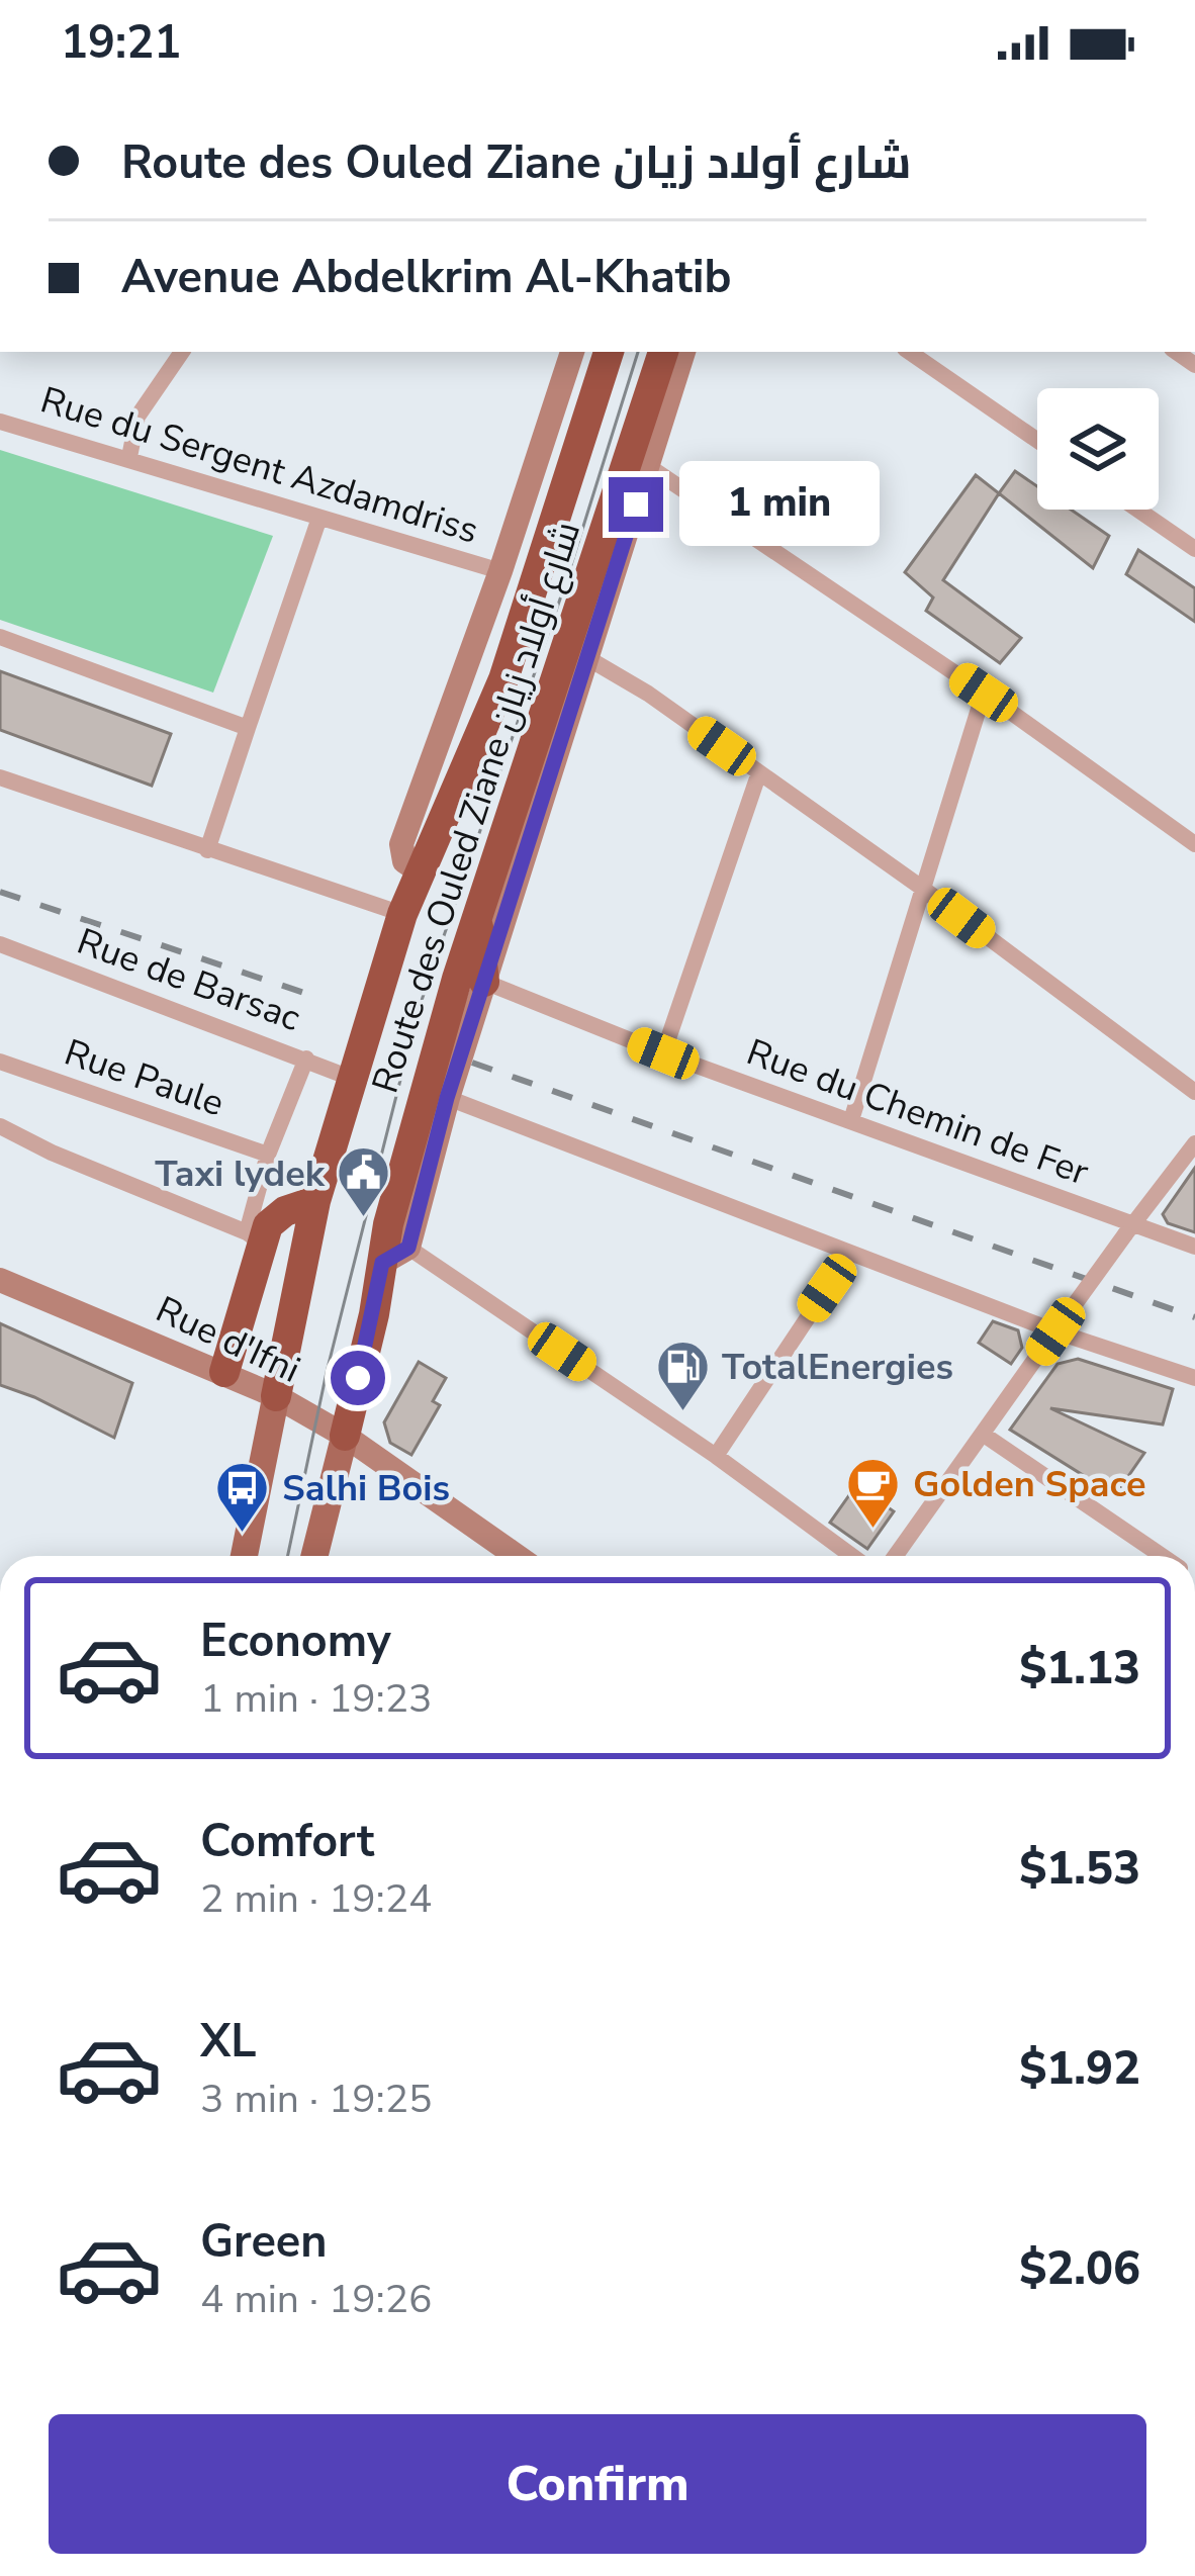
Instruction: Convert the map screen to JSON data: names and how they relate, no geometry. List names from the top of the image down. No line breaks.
{"streets":{"highway":["Route des Ouled Ziane شارع أولاد زيان"],"street":["Rue du Sergent Azdamdriss","Rue de Barsac","Rue Paule","Rue du Chemin de Fer","Rue d'Ifni"]},"crossings":[["Route des Ouled Ziane شارع أولاد زيان","Rue de Barsac"],["Route des Ouled Ziane شارع أولاد زيان","Rue d'Ifni"]],"places":{"public building":["Taxi lydek"],"fuel station":["TotalEnergies"],"cafe":["Golden Space"],"bus stop":["Salhi Bois"]},"page":{"status":"19:21","banner":["Route des Ouled Ziane شارع أولاد زيان","Avenue Abdelkrim Al-Khatib"],"bubble":"1 min","list":[{"name":"Economy","note":"1 min · 19:23","value":"$1.13"},{"name":"Comfort","note":"2 min · 19:24","value":"$1.53"},{"name":"XL","note":"3 min · 19:25","value":"$1.92"},{"name":"Green","note":"4 min · 19:26","value":"$2.06"}],"buttons":"Confirm"}}
